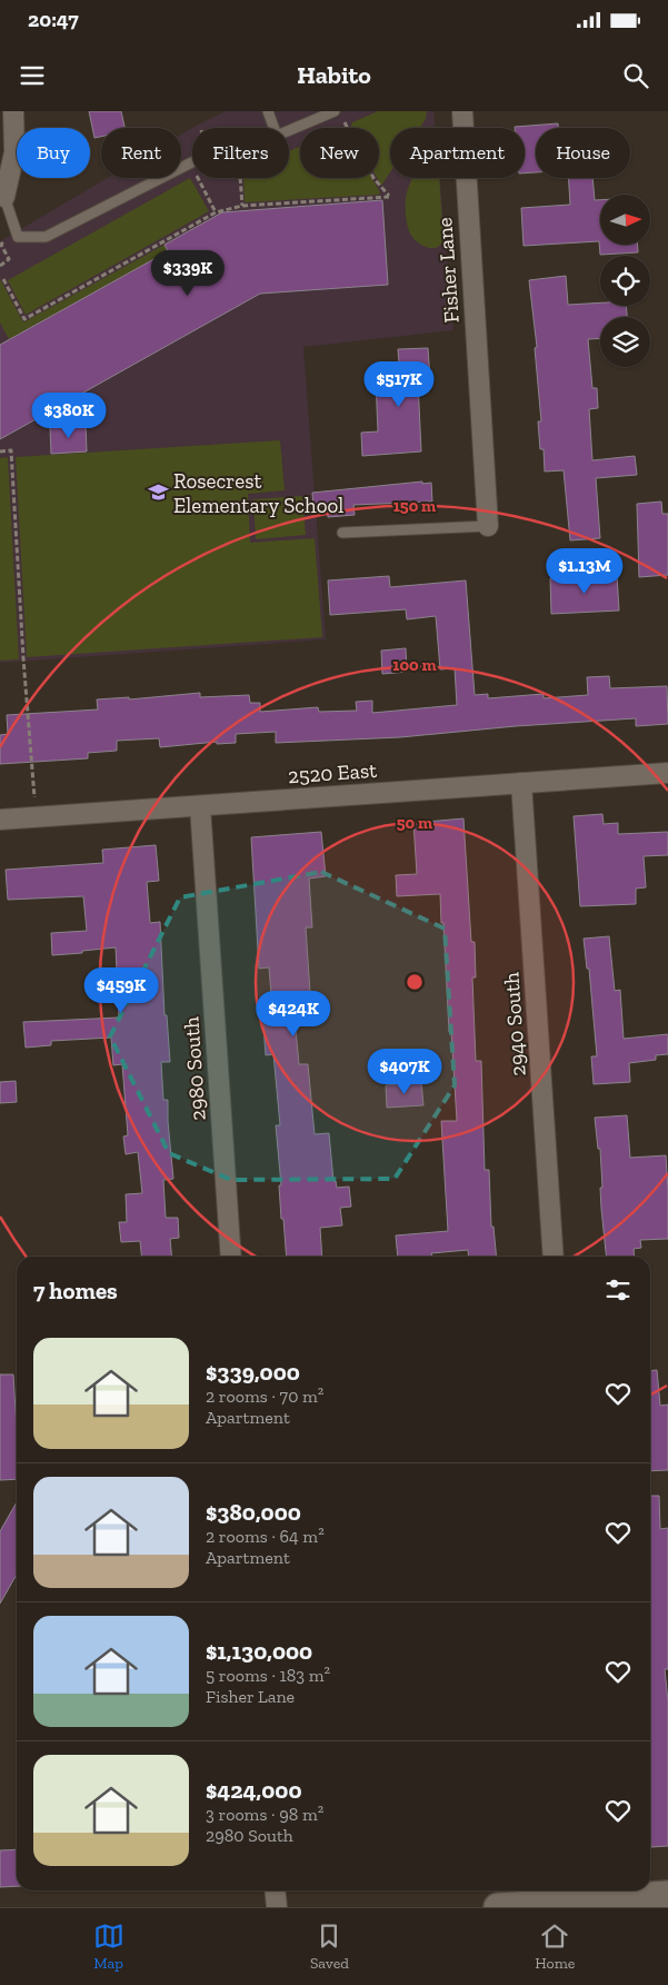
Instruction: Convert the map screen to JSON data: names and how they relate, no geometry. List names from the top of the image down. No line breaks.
{"streets":{"street":["Fisher Lane","2520 East","2940 South","2980 South"]},"crossings":[["2520 East","2940 South"],["2520 East","2980 South"]],"places":{"school or university":["Rosecrest Elementary School"]},"north":"right","page":{"status":"20:47","header":"Habito","chip":["Buy","Rent","Filters","New","Apartment","House"],"price":["$339K","$517K","$380K","$1.13M","$459K","$424K","$407K"],"heading":"7 homes","list":[{"name":"$339,000","note":"2 rooms · 70 m² · Apartment"},{"name":"$380,000","note":"2 rooms · 64 m² · Apartment"},{"name":"$1,130,000","note":"5 rooms · 183 m² · Fisher Lane"},{"name":"$424,000","note":"3 rooms · 98 m² · 2980 South"}],"tabs":["Map","Saved","Home"]},"rings":["150 m","100 m","50 m"]}
